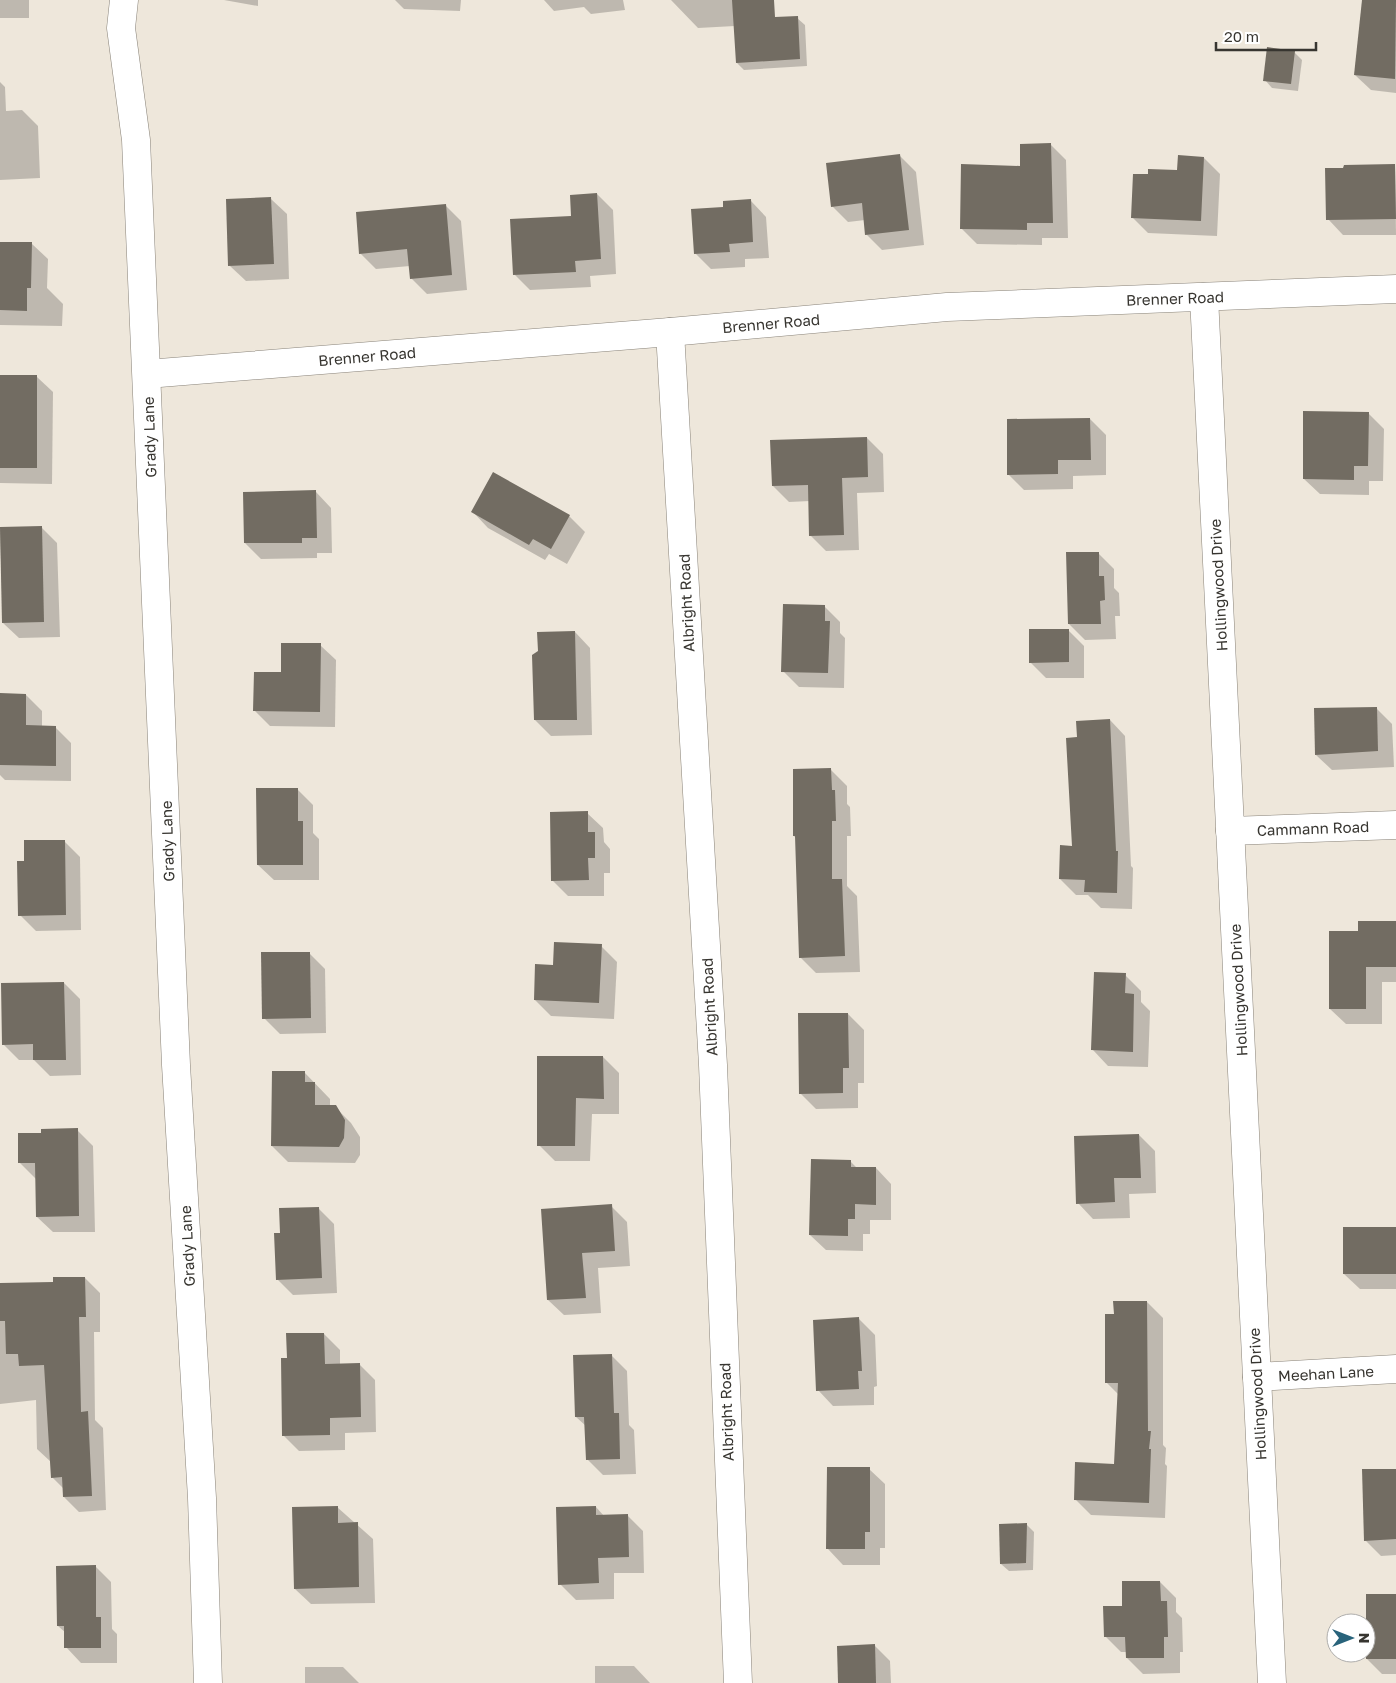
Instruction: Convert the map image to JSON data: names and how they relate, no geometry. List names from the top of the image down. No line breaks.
{"streets":{"street":["Brenner Road","Grady Lane","Hollingwood Drive","Albright Road","Cammann Road","Meehan Lane"]},"crossings":[["Brenner Road","Grady Lane"],["Brenner Road","Hollingwood Drive"],["Brenner Road","Albright Road"],["Hollingwood Drive","Cammann Road"],["Hollingwood Drive","Meehan Lane"]],"scale_bar":"20 m","north":"right"}
